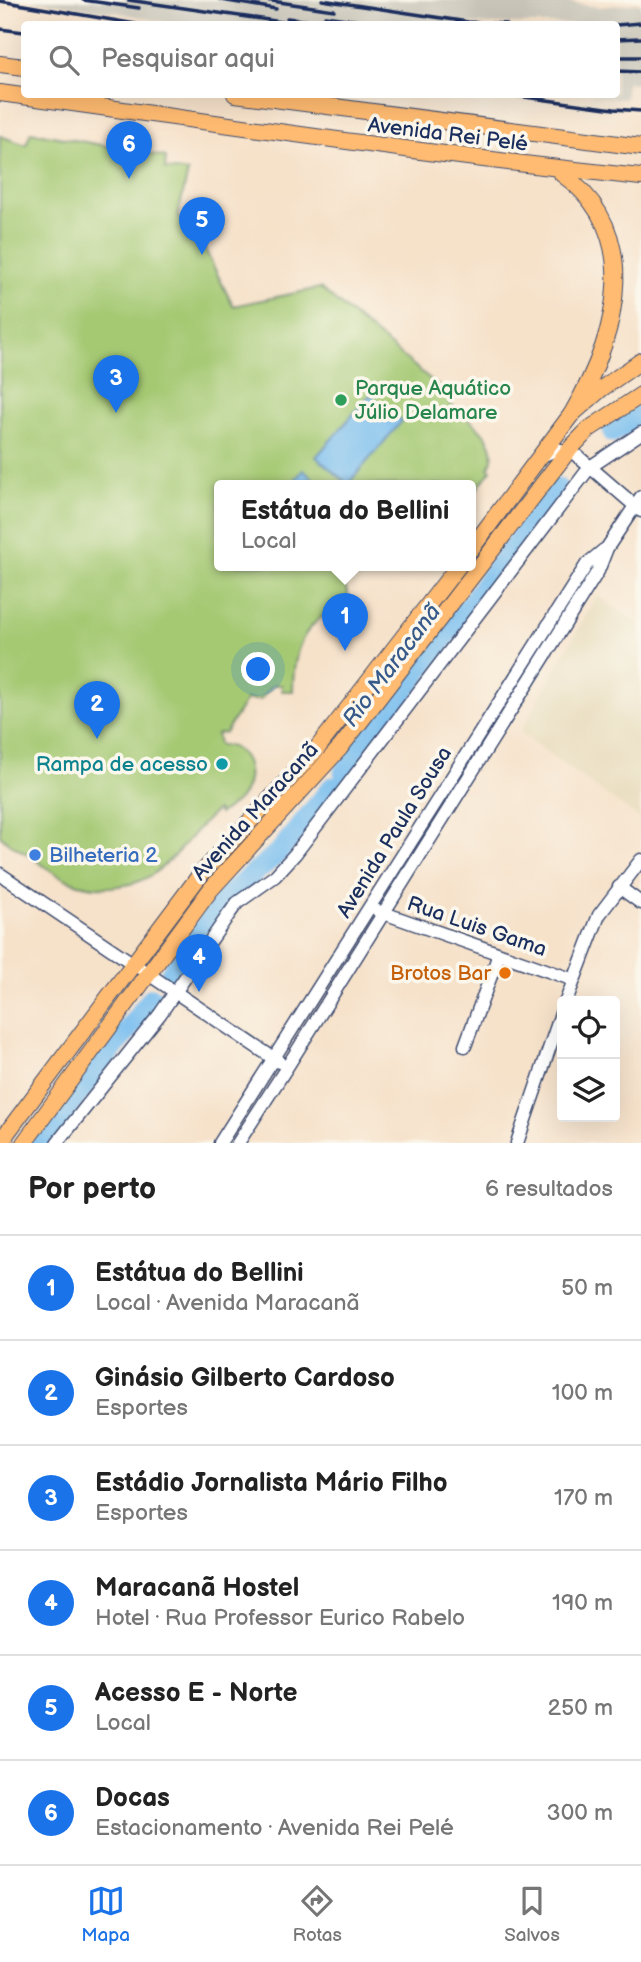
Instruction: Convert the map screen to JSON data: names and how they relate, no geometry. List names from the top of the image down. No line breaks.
{"streets":{"main road":["Avenida Rei Pelé","Avenida Maracanã"],"street":["Avenida Paula Sousa","Rua Luis Gama"]},"crossings":[["Avenida Paula Sousa","Rua Luis Gama"]],"water":["Rio Maracanã"],"places":["Parque Aquático Júlio Delamare","Rampa de acesso","Bilheteria 2","Brotos Bar"],"page":{"search":"Pesquisar aqui","pins":["6","5","3","1","2","4"],"popup":["Estátua do Bellini","Local"],"heading":["Por perto","6 resultados"],"list":[{"mark":"1","name":"Estátua do Bellini","note":"Local · Avenida Maracanã","value":"50 m"},{"mark":"2","name":"Ginásio Gilberto Cardoso","note":"Esportes","value":"100 m"},{"mark":"3","name":"Estádio Jornalista Mário Filho","note":"Esportes","value":"170 m"},{"mark":"4","name":"Maracanã Hostel","note":"Hotel · Rua Professor Eurico Rabelo","value":"190 m"},{"mark":"5","name":"Acesso E - Norte","note":"Local","value":"250 m"},{"mark":"6","name":"Docas","note":"Estacionamento · Avenida Rei Pelé","value":"300 m"}],"nav":["Mapa","Rotas","Salvos"]}}
